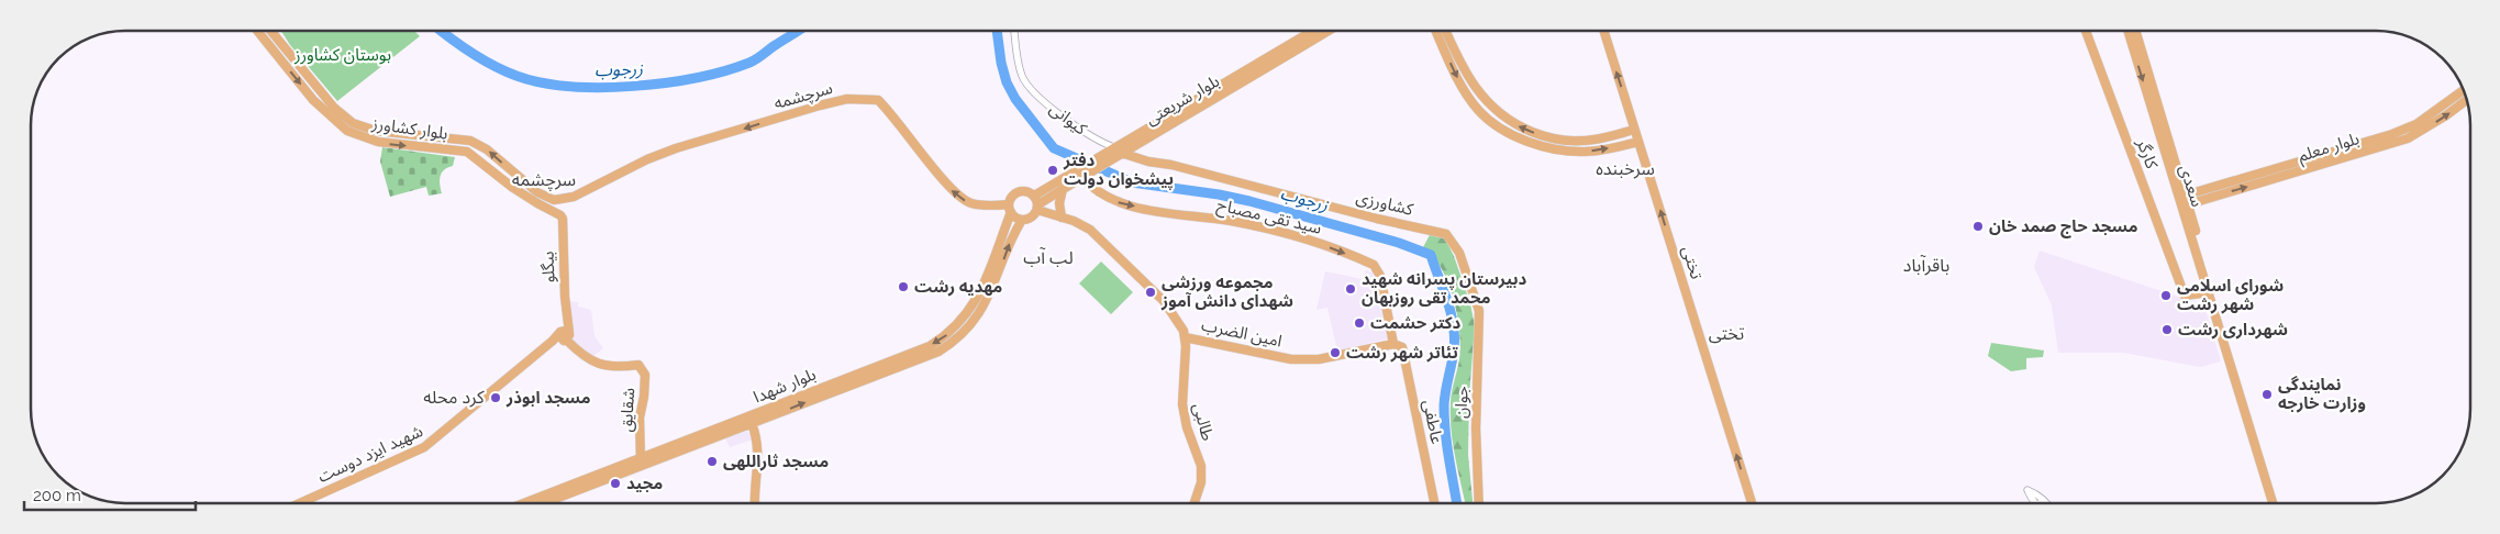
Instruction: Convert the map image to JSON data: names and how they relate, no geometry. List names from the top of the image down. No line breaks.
{"streets":{"main road":["سرچشمه","بلوار شریعتی","بلوار کشاورز","بلوار معلم","کارگر","سعدی","کشاورزی","سید تقی مصباح","تختی","بیگلو","امین الضرب","بلوار شهدا","جوان","شقایق","طالبی","عاطفی","شهید ایزد دوست"],"street":["کیوانی"]},"crossings":[["سرچشمه","بلوار شریعتی"],["سرچشمه","بلوار کشاورز"],["سرچشمه","بیگلو"],["سرچشمه","امین الضرب"],["سرچشمه","بلوار شهدا"],["بلوار شریعتی","کیوانی"],["بلوار شریعتی","کشاورزی"],["بلوار شریعتی","سید تقی مصباح"],["بلوار شریعتی","امین الضرب"],["بلوار شریعتی","بلوار شهدا"],["کیوانی","کشاورزی"],["بلوار کشاورز","بیگلو"],["بلوار معلم","سعدی"],["کارگر","سعدی"],["کشاورزی","جوان"],["سید تقی مصباح","امین الضرب"],["سید تقی مصباح","عاطفی"],["بیگلو","شقایق"],["بیگلو","شهید ایزد دوست"],["امین الضرب","بلوار شهدا"],["امین الضرب","طالبی"],["امین الضرب","عاطفی"],["بلوار شهدا","شقایق"],["شقایق","شهید ایزد دوست"]],"one_way":["سرچشمه","سید تقی مصباح","تختی"],"districts":["سرخبنده","سرچشمه","لب آب","باقرآباد","تختی","کرد محله"],"water":["زرجوب"],"parks":["بوستان کشاورز"],"places":["دفتر پیشخوان دولت","مسجد حاج صمد خان","مهدیه رشت","دبیرستان پسرانه شهید محمد تقی روزبهان","مجموعه ورزشی شهدای دانش آموز","شورای اسلامی شهر رشت","دکتر حشمت","شهرداری رشت","تئاتر شهر رشت","نمایندگی وزارت خارجه","مسجد ابوذر","مسجد ثاراللهی","مجید"],"scale_bar":"200 m"}
